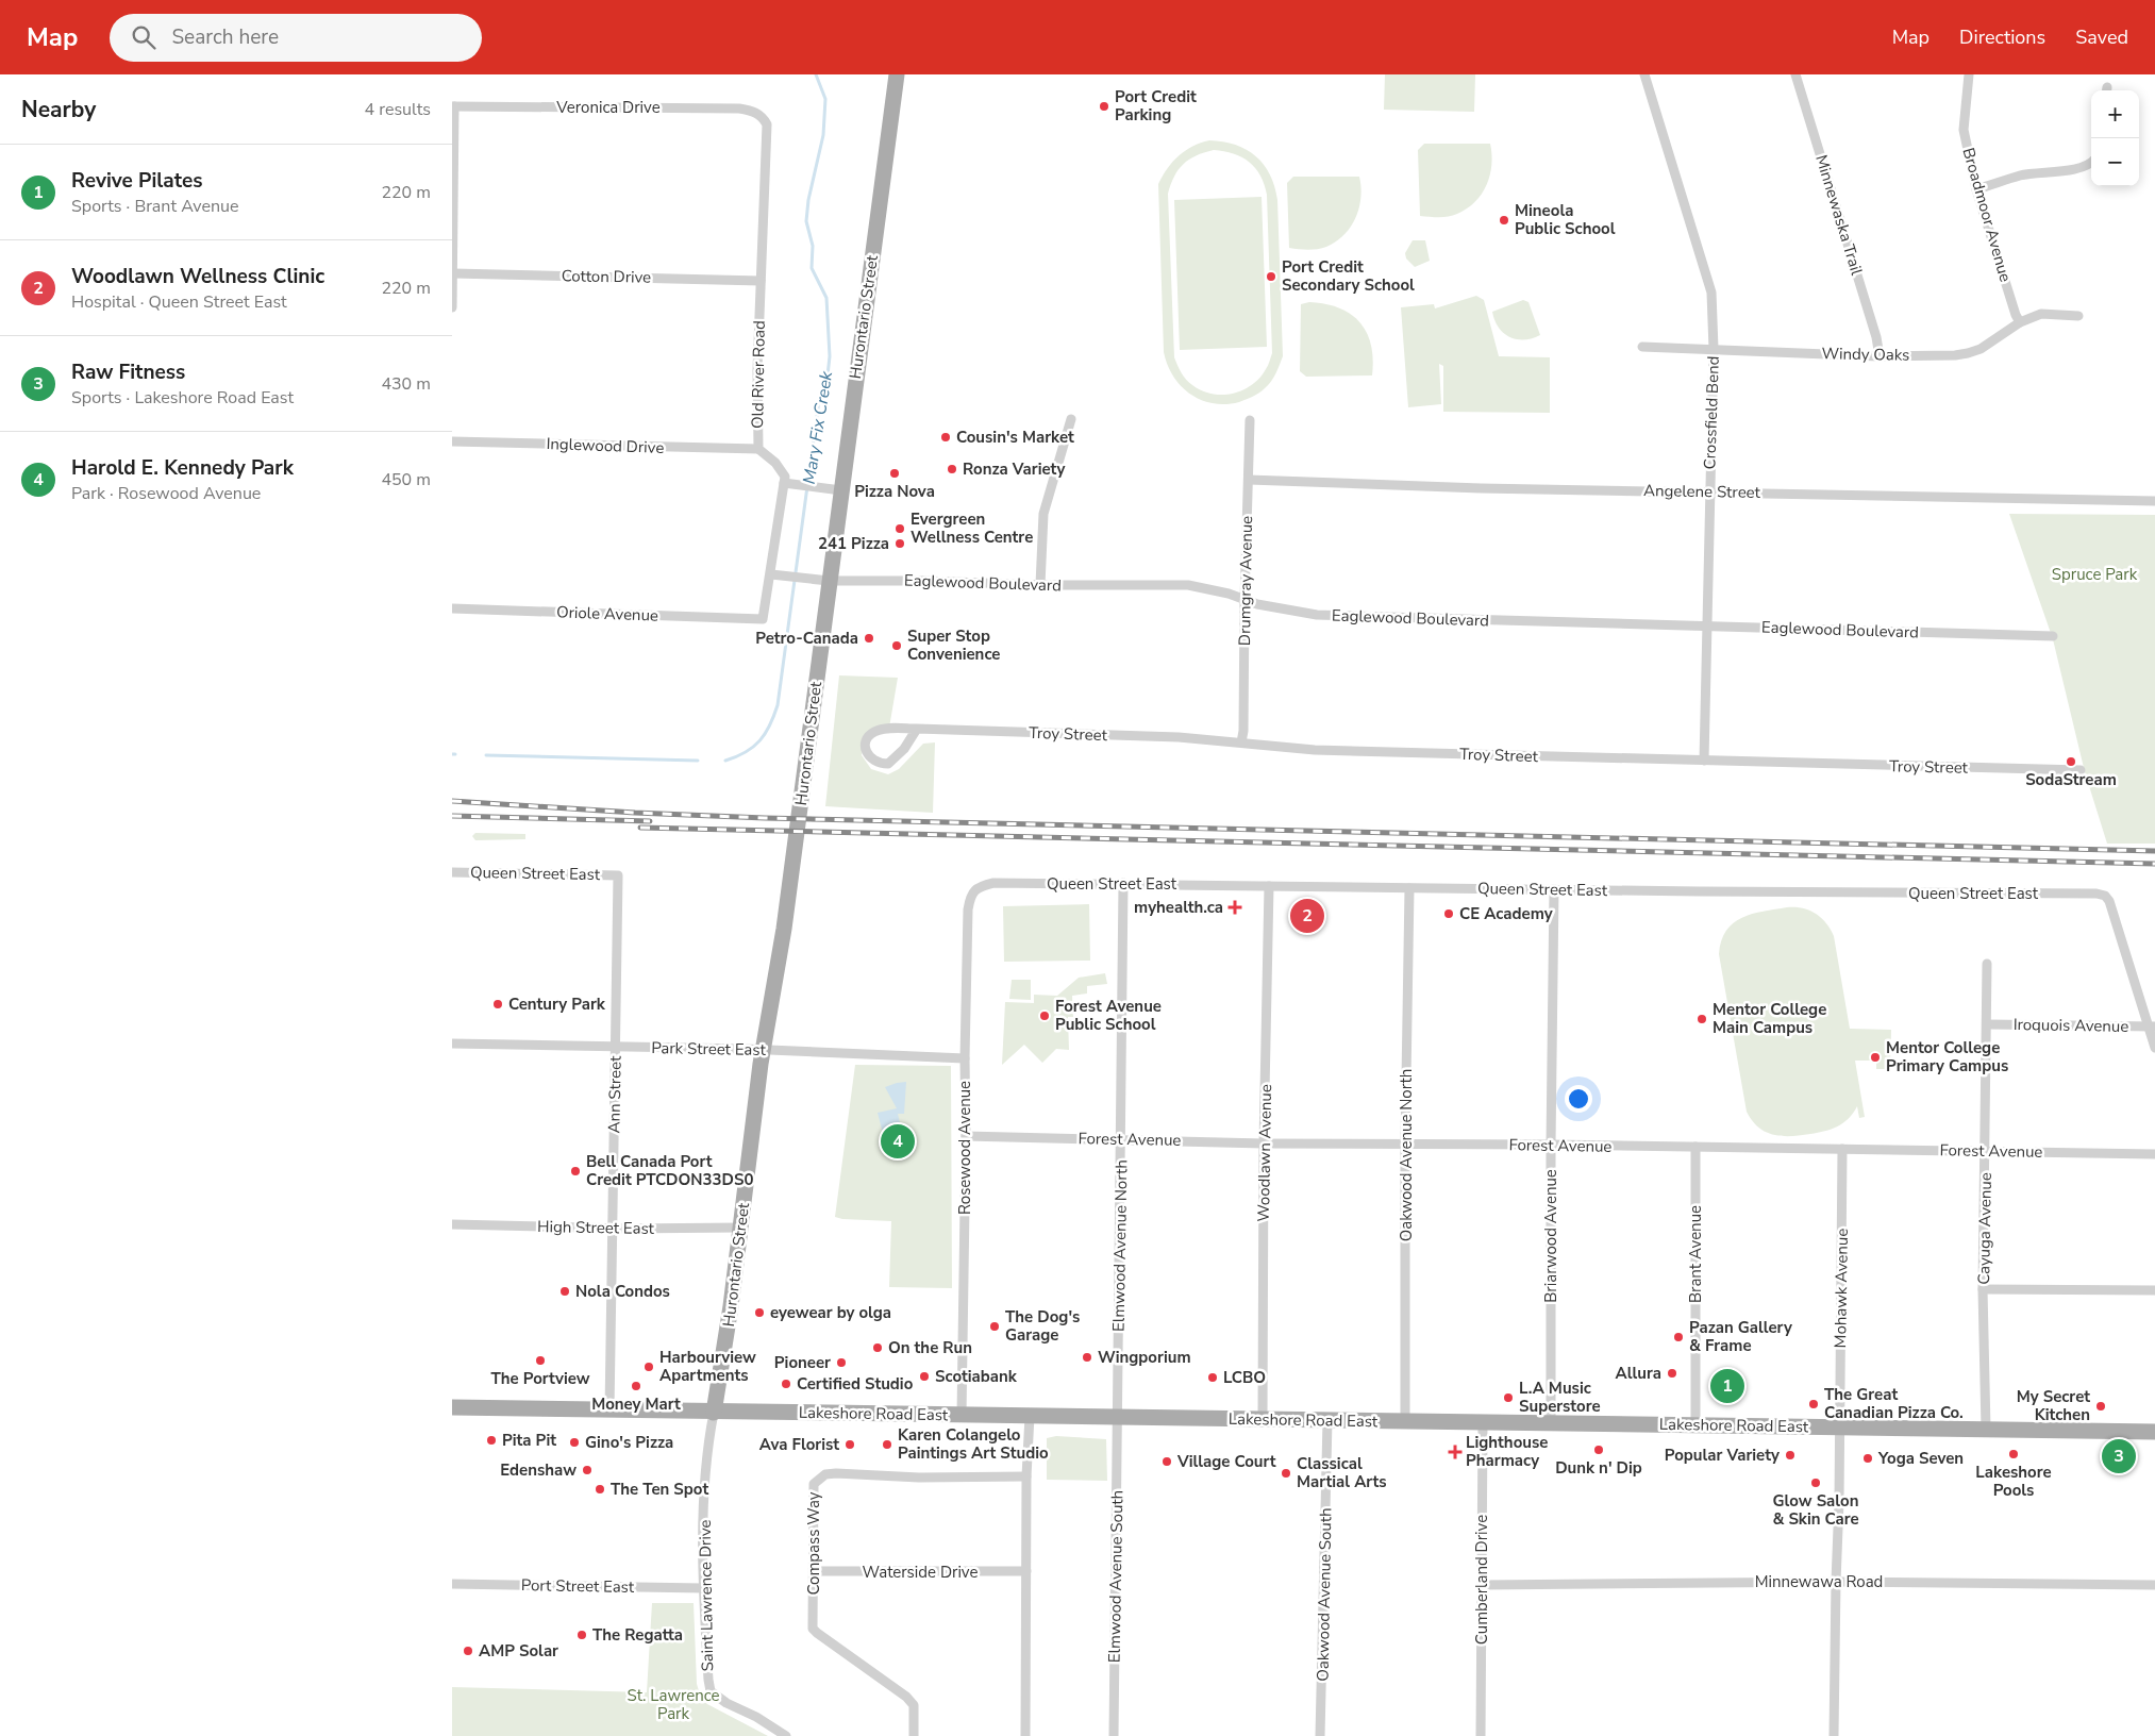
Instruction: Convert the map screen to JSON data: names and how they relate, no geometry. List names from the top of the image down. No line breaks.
{"streets":{"main road":["Hurontario Street","Lakeshore Road East"],"street":["Veronica Drive","Minnewaska Trail","Broadmoor Avenue","Cotton Drive","Windy Oaks","Old River Road","Crossfield Bend","Inglewood Drive","Angelene Street","Drumgray Avenue","Eaglewood Boulevard","Oriole Avenue","Troy Street","Queen Street East","Iroquois Avenue","Park Street East","Ann Street","Forest Avenue","Rosewood Avenue","Woodlawn Avenue","Oakwood Avenue North","High Street East","Cayuga Avenue","Briarwood Avenue","Elmwood Avenue North","Brant Avenue","Mohawk Avenue","Compass Way","Waterside Drive","Elmwood Avenue South","Cumberland Drive","Minnewawa Road","Port Street East","Oakwood Avenue South","Saint Lawrence Drive"]},"crossings":[["Veronica Drive","Old River Road"],["Minnewaska Trail","Windy Oaks"],["Broadmoor Avenue","Windy Oaks"],["Cotton Drive","Old River Road"],["Hurontario Street","Eaglewood Boulevard"],["Hurontario Street","Park Street East"],["Hurontario Street","High Street East"],["Hurontario Street","Lakeshore Road East"],["Hurontario Street","Saint Lawrence Drive"],["Windy Oaks","Crossfield Bend"],["Old River Road","Inglewood Drive"],["Crossfield Bend","Angelene Street"],["Crossfield Bend","Eaglewood Boulevard"],["Crossfield Bend","Troy Street"],["Angelene Street","Drumgray Avenue"],["Drumgray Avenue","Eaglewood Boulevard"],["Drumgray Avenue","Troy Street"],["Eaglewood Boulevard","Oriole Avenue"],["Queen Street East","Iroquois Avenue"],["Queen Street East","Ann Street"],["Queen Street East","Rosewood Avenue"],["Queen Street East","Woodlawn Avenue"],["Queen Street East","Oakwood Avenue North"],["Queen Street East","Briarwood Avenue"],["Queen Street East","Elmwood Avenue North"],["Iroquois Avenue","Cayuga Avenue"],["Park Street East","Ann Street"],["Park Street East","Rosewood Avenue"],["Ann Street","High Street East"],["Ann Street","Lakeshore Road East"],["Forest Avenue","Rosewood Avenue"],["Forest Avenue","Woodlawn Avenue"],["Forest Avenue","Oakwood Avenue North"],["Forest Avenue","Cayuga Avenue"],["Forest Avenue","Briarwood Avenue"],["Forest Avenue","Elmwood Avenue North"],["Forest Avenue","Brant Avenue"],["Forest Avenue","Mohawk Avenue"],["Rosewood Avenue","Lakeshore Road East"],["Woodlawn Avenue","Lakeshore Road East"],["Oakwood Avenue North","Lakeshore Road East"],["Cayuga Avenue","Lakeshore Road East"],["Briarwood Avenue","Lakeshore Road East"],["Elmwood Avenue North","Lakeshore Road East"],["Elmwood Avenue North","Elmwood Avenue South"],["Brant Avenue","Lakeshore Road East"],["Mohawk Avenue","Lakeshore Road East"],["Mohawk Avenue","Minnewawa Road"],["Lakeshore Road East","Elmwood Avenue South"],["Lakeshore Road East","Cumberland Drive"],["Lakeshore Road East","Oakwood Avenue South"],["Lakeshore Road East","Saint Lawrence Drive"],["Compass Way","Waterside Drive"],["Cumberland Drive","Minnewawa Road"],["Port Street East","Saint Lawrence Drive"]],"water":["Mary Fix Creek"],"parks":["Spruce Park","St. Lawrence Park"],"places":{"other":["Port Credit Parking","Mineola Public School","Port Credit Secondary School","Cousin's Market","Ronza Variety","Pizza Nova","Evergreen Wellness Centre","241 Pizza","Petro-Canada","Super Stop Convenience","SodaStream","CE Academy","Century Park","Forest Avenue Public School","Mentor College Main Campus","Mentor College Primary Campus","Bell Canada Port Credit PTCDON33DS0","Nola Condos","eyewear by olga","The Dog's Garage","Pazan Gallery & Frame","On the Run","Wingporium","The Portview","Pioneer","Harbourview Apartments","Allura","Scotiabank","LCBO","Certified Studio","Money Mart","L.A Music Superstore","The Great Canadian Pizza Co.","My Secret Kitchen","Pita Pit","Gino's Pizza","Ava Florist","Karen Colangelo Paintings Art Studio","Dunk n' Dip","Lakeshore Pools","Popular Variety","Yoga Seven","Village Court","Edenshaw","Classical Martial Arts","Glow Salon & Skin Care","The Ten Spot","The Regatta","AMP Solar"],"health":["myhealth.ca","Lighthouse Pharmacy"]},"page":{"header":"Map","search":"Search here","nav":["Map","Directions","Saved"],"heading":["Nearby","4 results"],"map_buttons":["+","−"],"list":[{"mark":"1","name":"Revive Pilates","note":"Sports · Brant Avenue","value":"220 m"},{"mark":"2","name":"Woodlawn Wellness Clinic","note":"Hospital · Queen Street East","value":"220 m"},{"mark":"3","name":"Raw Fitness","note":"Sports · Lakeshore Road East","value":"430 m"},{"mark":"4","name":"Harold E. Kennedy Park","note":"Park · Rosewood Avenue","value":"450 m"}],"pins":["2","4","1","3"]}}
